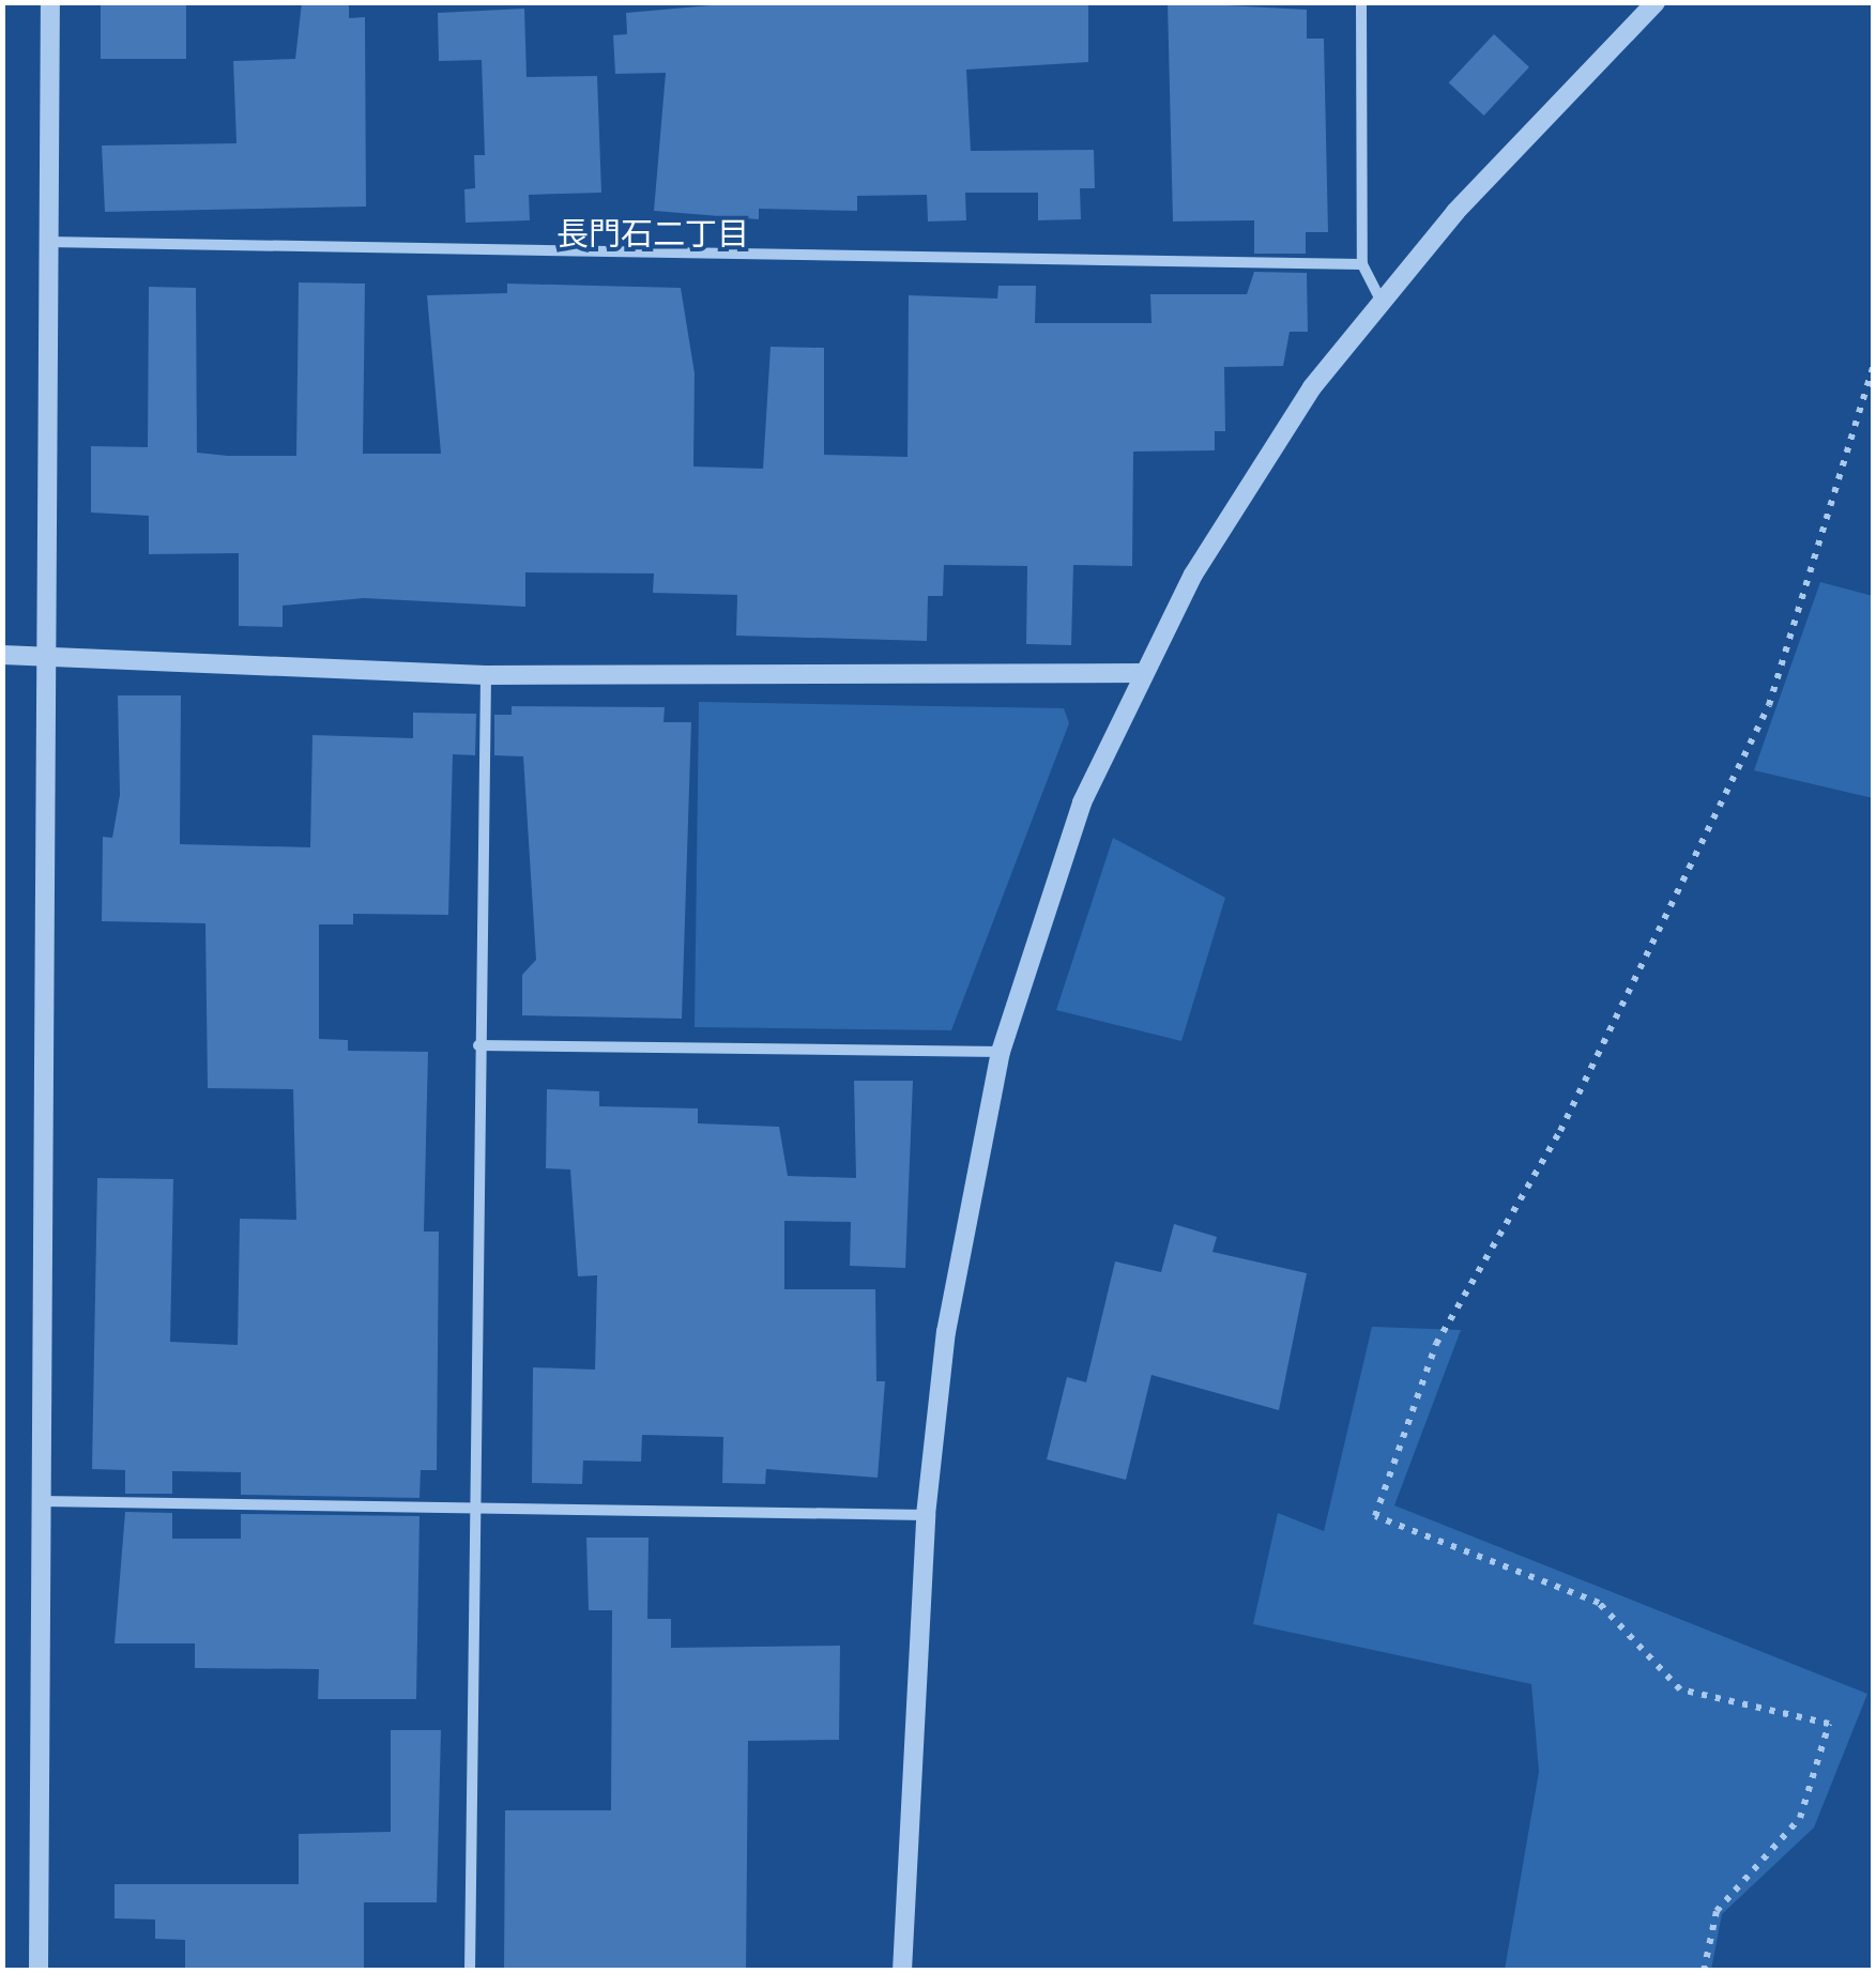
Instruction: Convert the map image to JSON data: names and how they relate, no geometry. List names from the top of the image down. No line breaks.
{"districts":["長門石二丁目"]}
